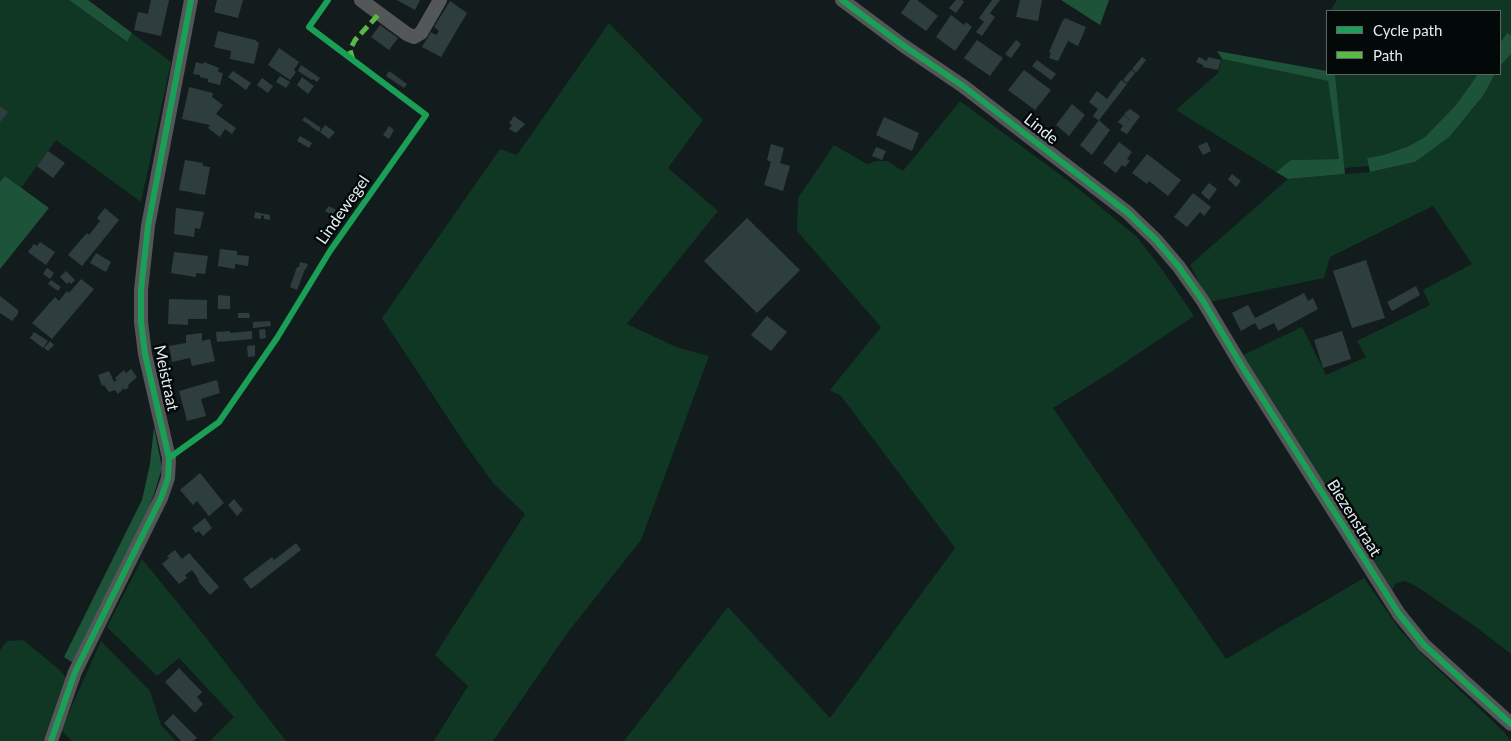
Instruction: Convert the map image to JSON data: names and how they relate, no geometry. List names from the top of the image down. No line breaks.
{"streets":{"street":["Linde","Meistraat","Biezenstraat"],"cycle path":["Lindewegel"]},"crossings":[["Linde","Biezenstraat"]],"legend":["Cycle path","Path"]}
